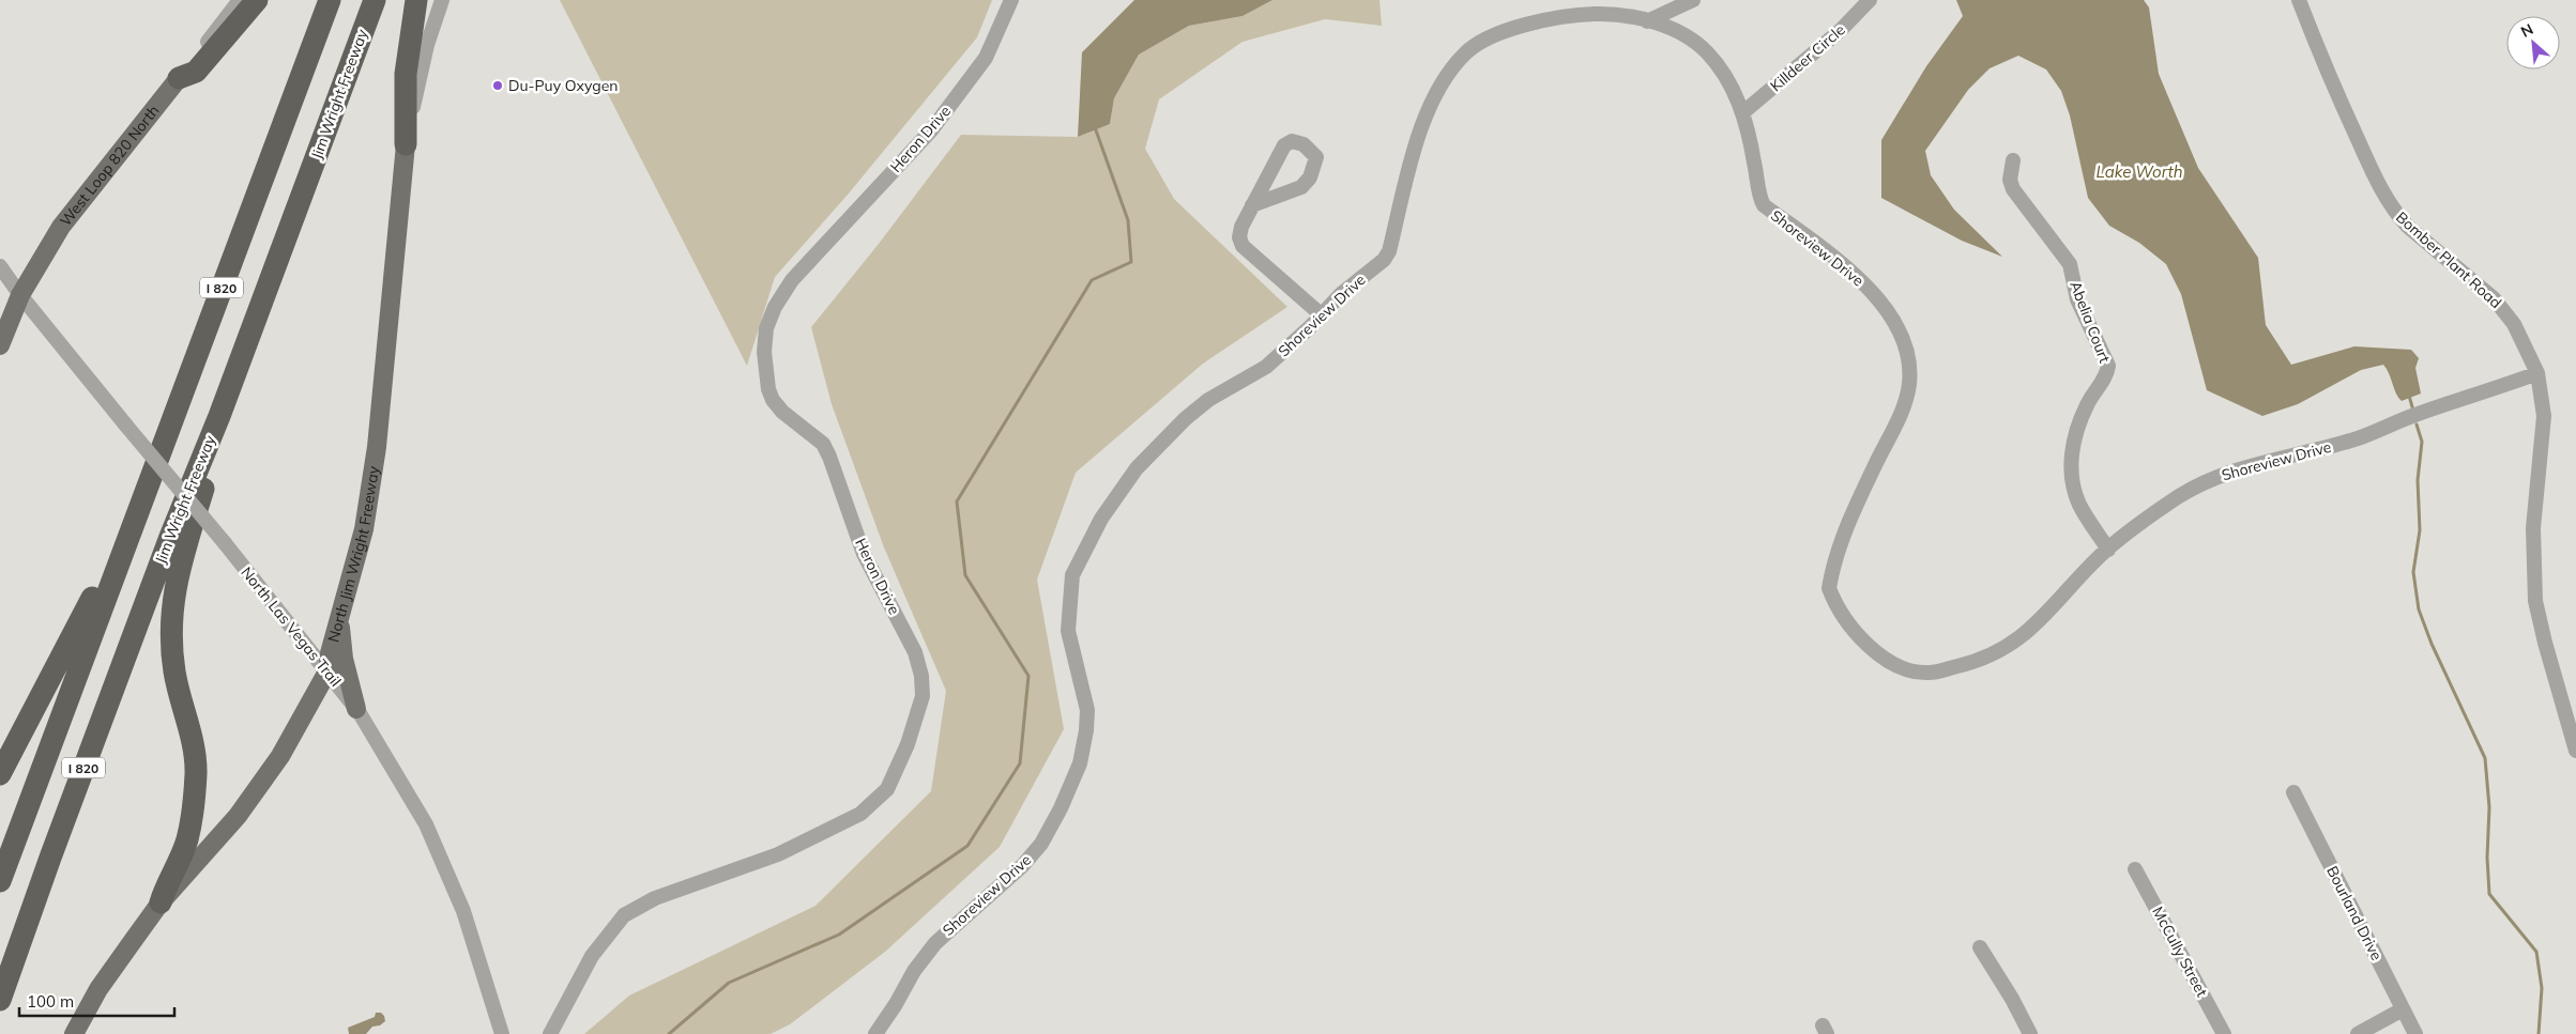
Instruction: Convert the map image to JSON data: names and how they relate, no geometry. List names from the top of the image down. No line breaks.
{"streets":{"highway":["Jim Wright Freeway","I 820"],"main road":["West Loop 820 North","North Jim Wright Freeway"],"street":["Killdeer Circle","Heron Drive","Shoreview Drive","Bomber Plant Road","Abelia Court","North Las Vegas Trail","Bourland Drive","McCully Street"]},"crossings":[["Killdeer Circle","Shoreview Drive"],["West Loop 820 North","North Las Vegas Trail"],["Shoreview Drive","Bomber Plant Road"],["Shoreview Drive","Abelia Court"],["North Jim Wright Freeway","North Las Vegas Trail"]],"water":["Lake Worth"],"places":["Du-Puy Oxygen"],"scale_bar":"100 m","north":"top left"}
